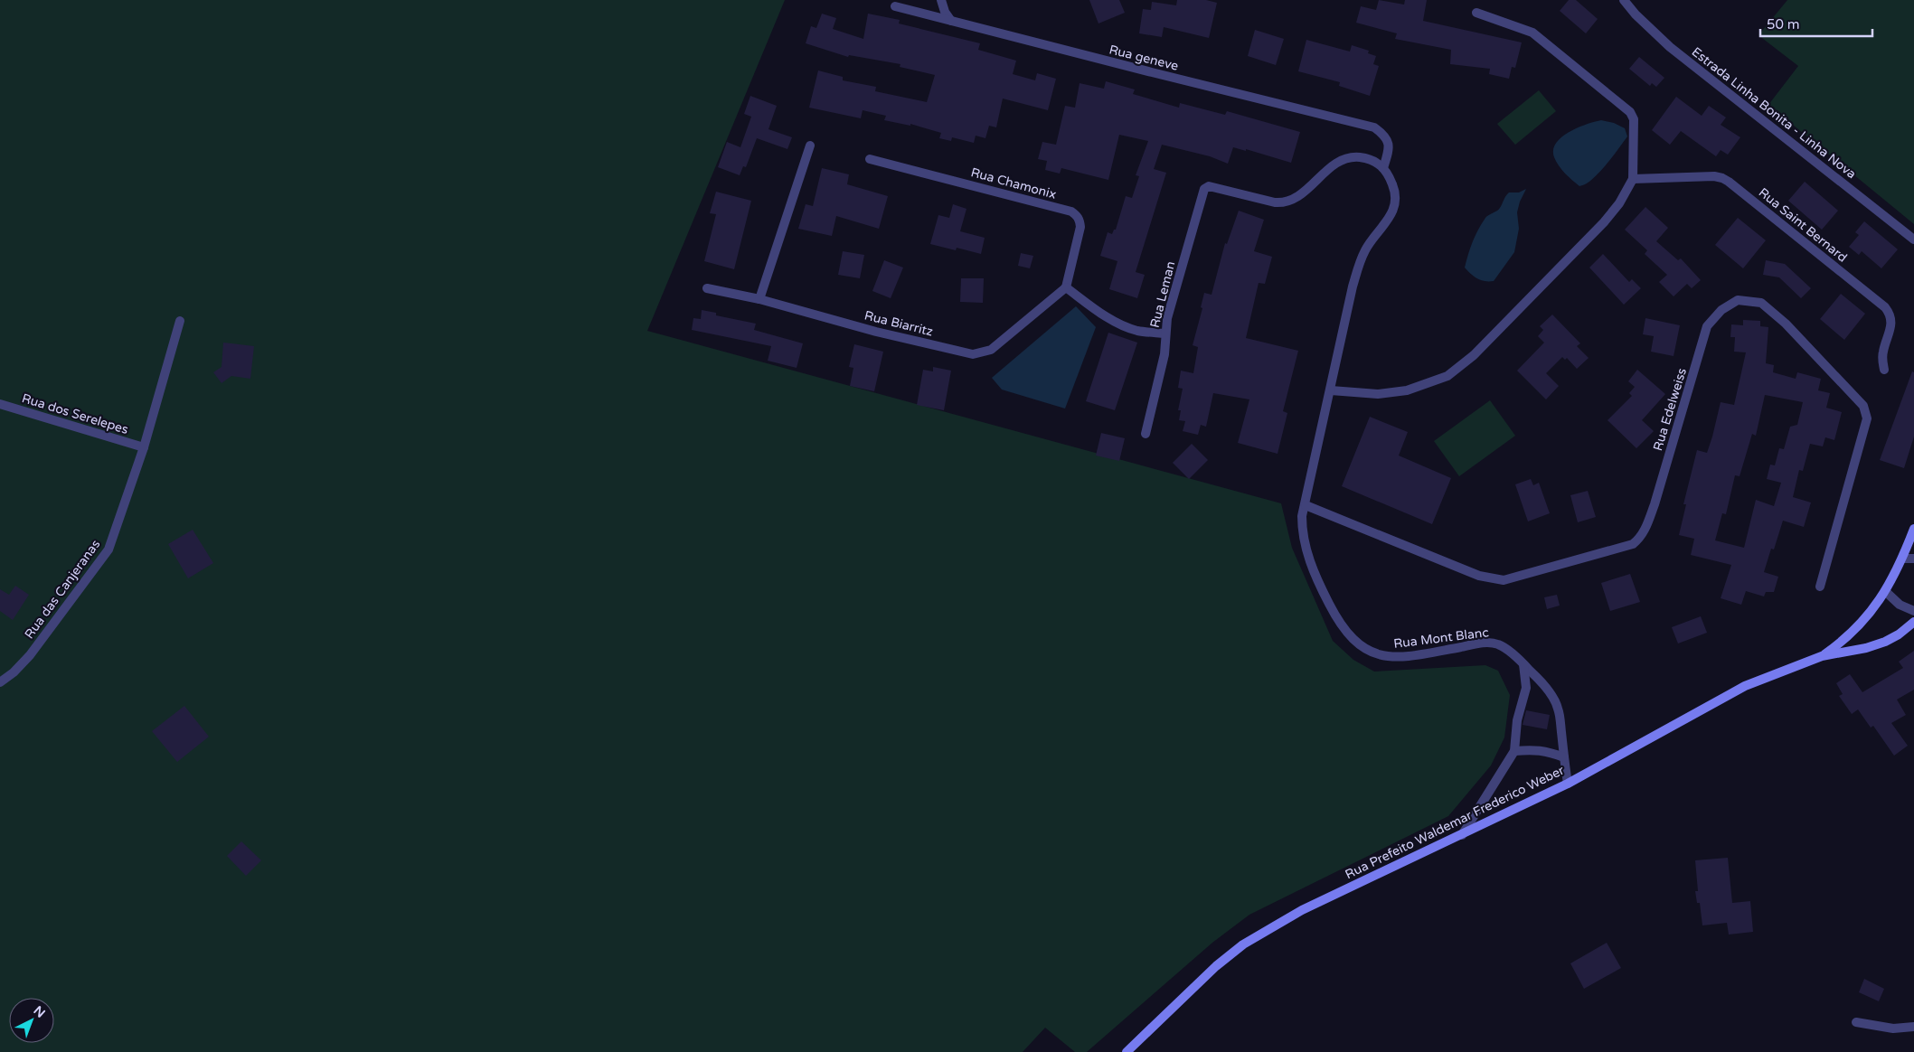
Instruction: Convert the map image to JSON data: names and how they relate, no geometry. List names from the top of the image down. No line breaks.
{"streets":{"main road":["Rua Prefeito Waldemar Frederico Weber"],"street":["Rua geneve","Estrada Linha Bonita - Linha Nova","Rua Chamonix","Rua Saint Bernard","Rua Leman","Rua Biarritz","Rua Edelweiss","Rua dos Serelepes","Rua das Canjeranas","Rua Mont Blanc"]},"crossings":[["Rua geneve","Rua Leman"],["Rua geneve","Rua Mont Blanc"],["Rua Chamonix","Rua Biarritz"],["Rua Leman","Rua Mont Blanc"],["Rua Edelweiss","Rua Mont Blanc"],["Rua dos Serelepes","Rua das Canjeranas"],["Rua Mont Blanc","Rua Prefeito Waldemar Frederico Weber"]],"scale_bar":"50 m","north":"top right"}
